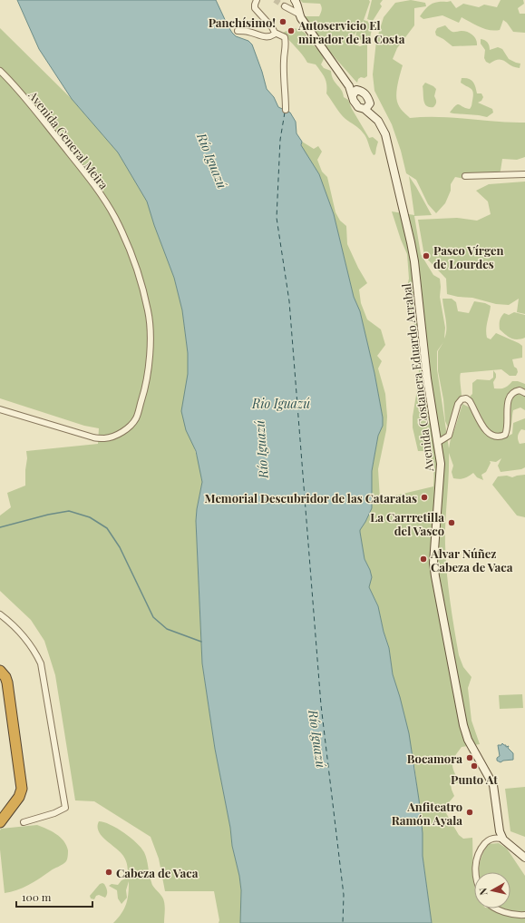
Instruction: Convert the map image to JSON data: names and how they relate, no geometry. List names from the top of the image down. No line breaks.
{"streets":{"main road":["Avenida Costanera Eduardo Arrabal"],"street":["Avenida General Meira"]},"water":["Río Iguazú","Rio Iguazú"],"places":["Panchísimo!","Autoservicio El mirador de la Costa","Paseo Vírgen de Lourdes","Memorial Descubridor de las Cataratas","La Carrretilla del Vasco","Alvar Núñez Cabeza de Vaca","Bocamora","Punto At","Anfiteatro Ramón Ayala","Cabeza de Vaca"],"scale_bar":"100 m","north":"left"}
